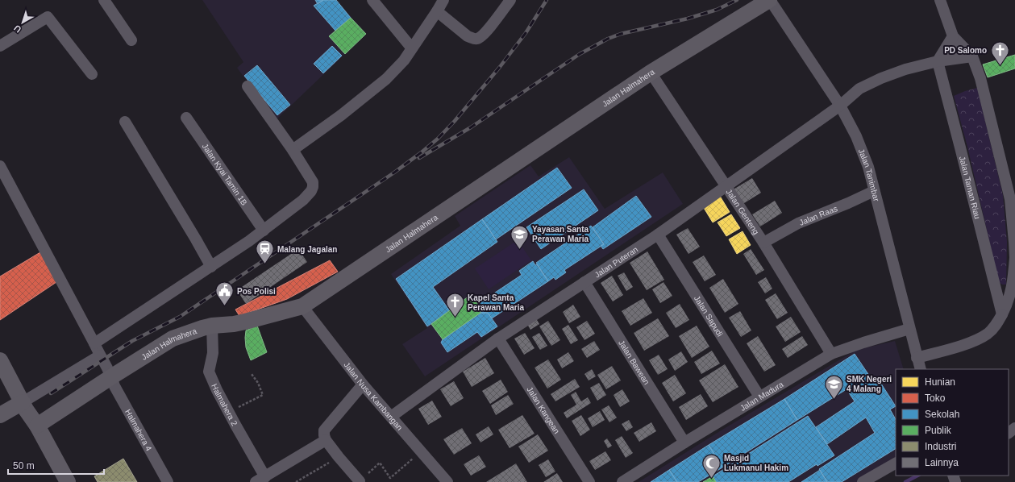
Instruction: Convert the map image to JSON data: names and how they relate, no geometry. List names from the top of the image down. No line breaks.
{"streets":{"street":["Jalan Halmahera","Jalan Kyai Tamin 1B","Jalan Tanimbar","Jalan Taman Riau","Jalan Genteng","Jalan Raas","Jalan Puteran","Jalan Sapudi","Jalan Bawean","Jalan Nusa Kambangan","Jalan Madura","Halmahera 2","Jalan Kangean","Halmahera 4"]},"crossings":[["Jalan Halmahera","Jalan Tanimbar"],["Jalan Halmahera","Jalan Genteng"],["Jalan Halmahera","Jalan Nusa Kambangan"],["Jalan Halmahera","Halmahera 2"],["Jalan Halmahera","Halmahera 4"],["Jalan Tanimbar","Jalan Raas"],["Jalan Tanimbar","Jalan Puteran"],["Jalan Tanimbar","Jalan Madura"],["Jalan Taman Riau","Jalan Puteran"],["Jalan Genteng","Jalan Raas"],["Jalan Genteng","Jalan Puteran"],["Jalan Genteng","Jalan Madura"],["Jalan Puteran","Jalan Sapudi"],["Jalan Puteran","Jalan Bawean"],["Jalan Puteran","Jalan Nusa Kambangan"],["Jalan Puteran","Jalan Kangean"],["Jalan Sapudi","Jalan Madura"],["Jalan Bawean","Jalan Madura"]],"places":{"church":["PD Salomo","Kapel Santa Perawan Maria"],"school or university":["Yayasan Santa Perawan Maria","SMK Negeri 4 Malang"],"station":["Malang Jagalan"],"public building":["Pos Polisi"],"mosque":["Masjid Lukmanul Hakim"]},"legend":["Hunian","Toko","Sekolah","Publik","Industri","Lainnya"],"scale_bar":"50 m","north":"bottom left"}
